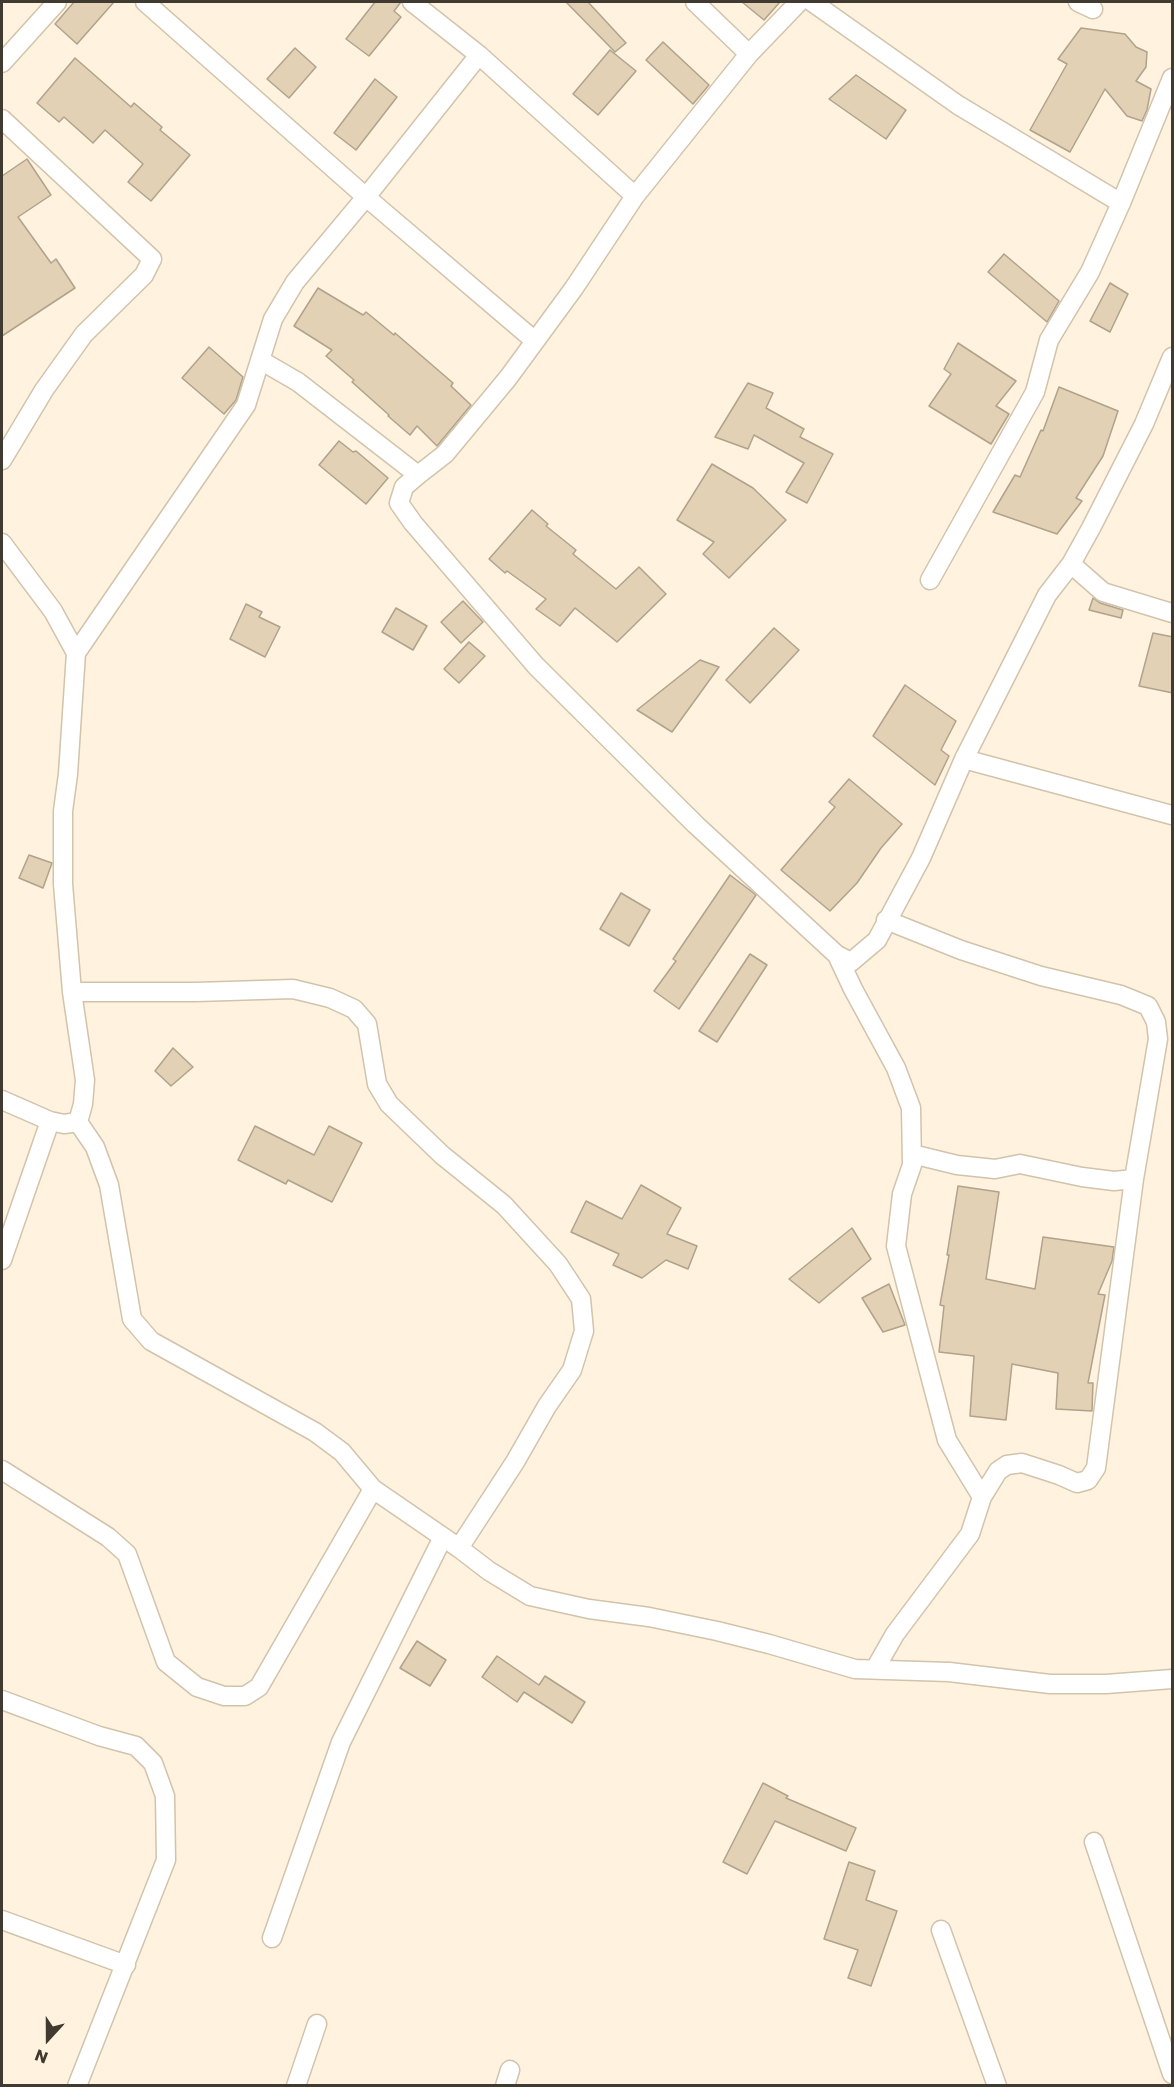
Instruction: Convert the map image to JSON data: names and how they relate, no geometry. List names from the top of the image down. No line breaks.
{"north":"bottom"}
